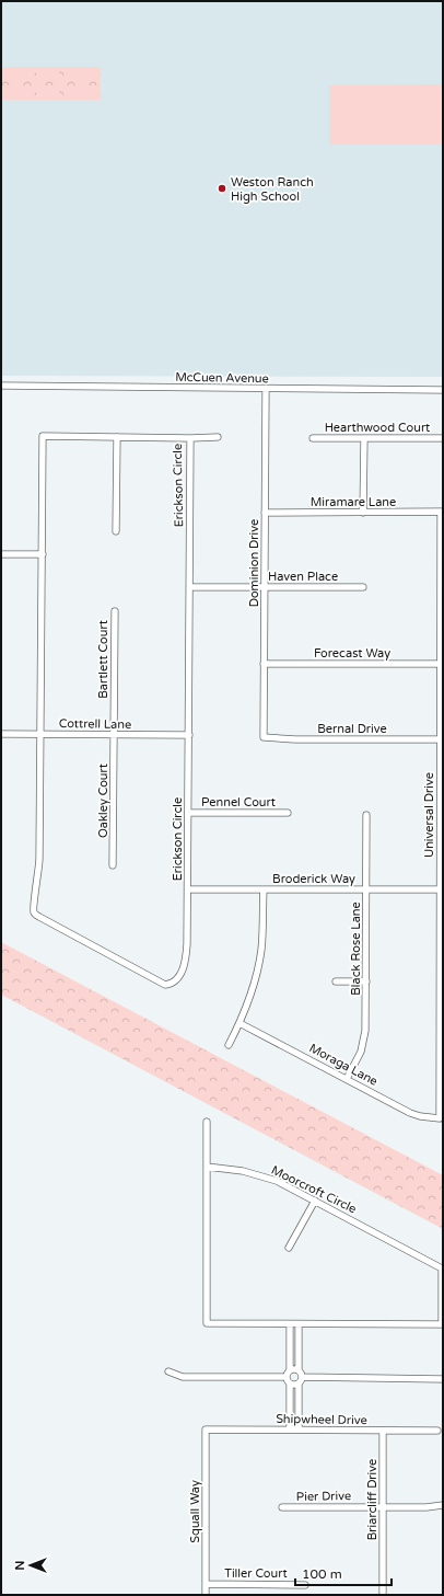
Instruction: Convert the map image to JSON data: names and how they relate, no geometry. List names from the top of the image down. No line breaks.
{"streets":{"street":["McCuen Avenue","Hearthwood Court","Erickson Circle","Miramare Lane","Dominion Drive","Haven Place","Forecast Way","Bartlett Court","Cottrell Lane","Bernal Drive","Oakley Court","Pennel Court","Universal Drive","Broderick Way","Black Rose Lane","Moraga Lane","Moorcroft Circle","Shipwheel Drive","Pier Drive","Briarcliff Drive","Squall Way","Tiller Court"]},"crossings":[["McCuen Avenue","Dominion Drive"],["Erickson Circle","Haven Place"],["Erickson Circle","Cottrell Lane"],["Erickson Circle","Pennel Court"],["Erickson Circle","Broderick Way"],["Miramare Lane","Dominion Drive"],["Miramare Lane","Universal Drive"],["Dominion Drive","Haven Place"],["Dominion Drive","Forecast Way"],["Dominion Drive","Bernal Drive"],["Forecast Way","Universal Drive"],["Bartlett Court","Cottrell Lane"],["Bartlett Court","Oakley Court"],["Cottrell Lane","Oakley Court"],["Bernal Drive","Universal Drive"],["Universal Drive","Broderick Way"],["Universal Drive","Moraga Lane"],["Broderick Way","Black Rose Lane"],["Black Rose Lane","Moraga Lane"],["Shipwheel Drive","Briarcliff Drive"],["Shipwheel Drive","Squall Way"],["Pier Drive","Briarcliff Drive"],["Squall Way","Tiller Court"]],"places":["Weston Ranch High School"],"scale_bar":"100 m","north":"left"}
